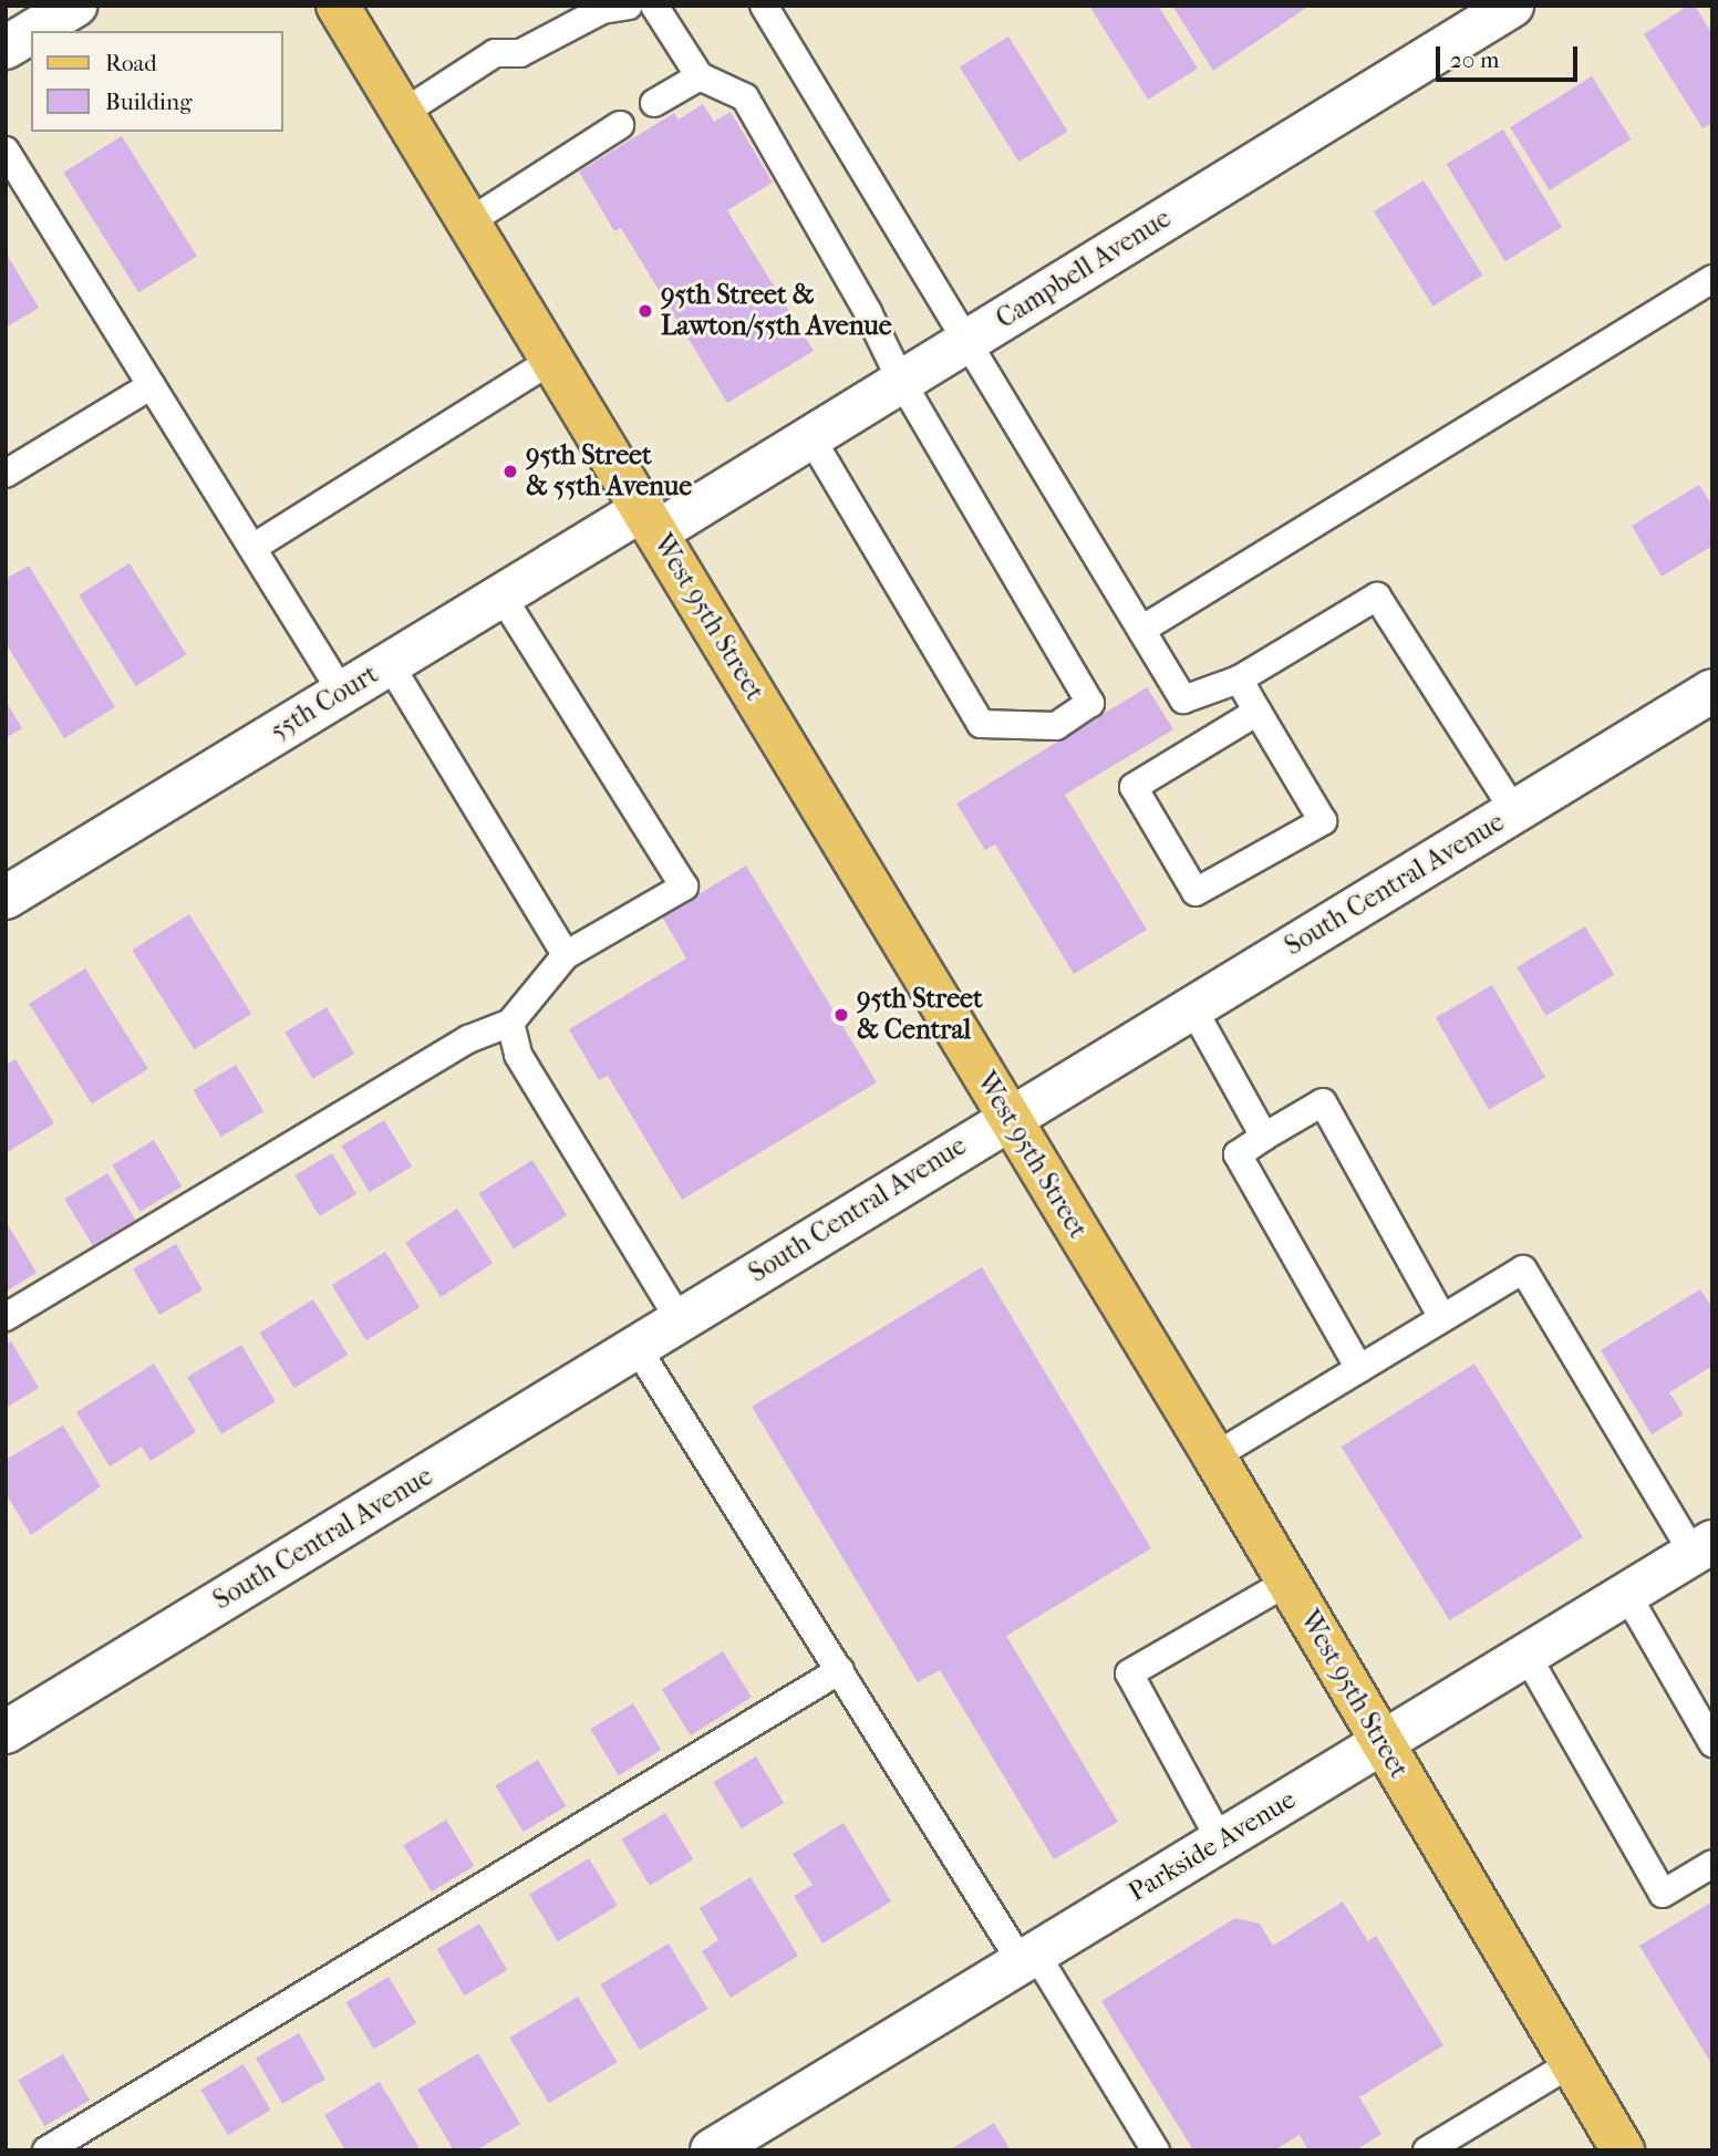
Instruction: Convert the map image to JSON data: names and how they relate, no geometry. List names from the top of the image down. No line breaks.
{"streets":{"main road":["West 95th Street"],"street":["Campbell Avenue","55th Court","South Central Avenue","Parkside Avenue"]},"crossings":[["Campbell Avenue","West 95th Street"],["Campbell Avenue","55th Court"],["West 95th Street","55th Court"],["West 95th Street","South Central Avenue"],["West 95th Street","Parkside Avenue"]],"places":["95th Street & Lawton/55th Avenue","95th Street & 55th Avenue","95th Street & Central"],"legend":["Road","Building"],"scale_bar":"20 m"}
